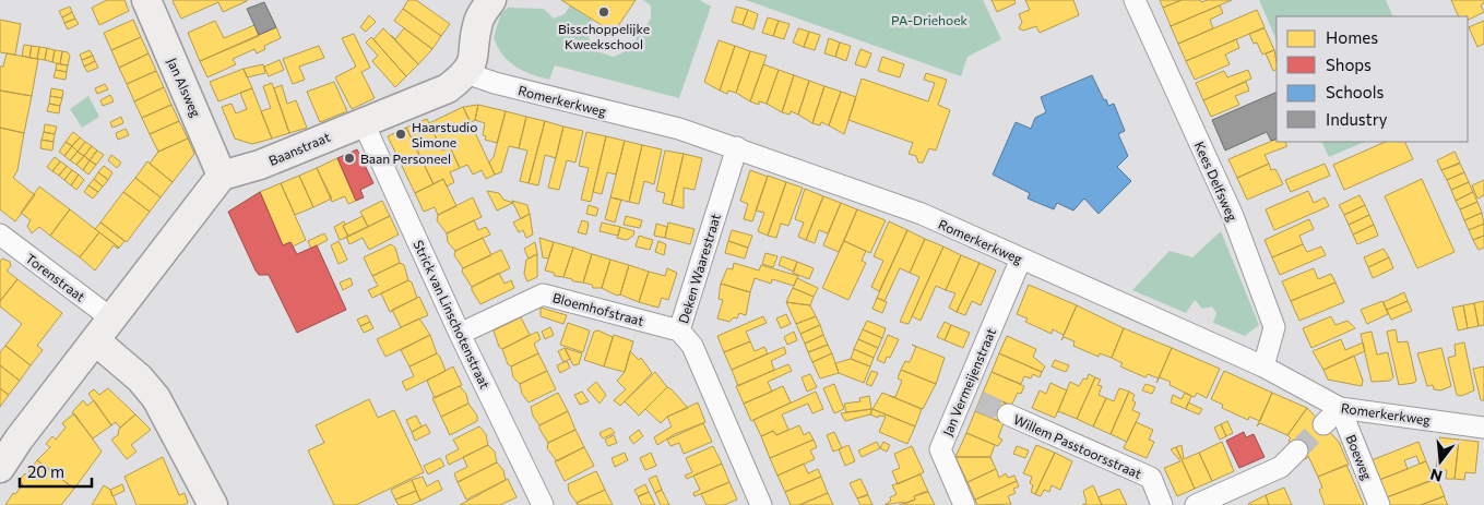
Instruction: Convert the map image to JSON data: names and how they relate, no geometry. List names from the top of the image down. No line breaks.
{"streets":{"street":["Jan Alsweg","Romerkerkweg","Baanstraat","Kees Delfsweg","Deken Waarestraat","Torenstraat","Bloemhofstraat","Strick van Linschotenstraat","Jan Vermeijenstraat","Willem Passtoorsstraat","Boeweg"]},"crossings":[["Jan Alsweg","Baanstraat"],["Romerkerkweg","Baanstraat"],["Romerkerkweg","Kees Delfsweg"],["Romerkerkweg","Deken Waarestraat"],["Romerkerkweg","Jan Vermeijenstraat"],["Romerkerkweg","Boeweg"],["Baanstraat","Strick van Linschotenstraat"],["Deken Waarestraat","Bloemhofstraat"],["Bloemhofstraat","Strick van Linschotenstraat"]],"parks":["PA-Driehoek"],"places":["Bisschoppelijke Kweekschool","Haarstudio Simone","Baan Personeel"],"legend":["Homes","Shops","Schools","Industry"],"scale_bar":"20 m","north":"bottom"}
